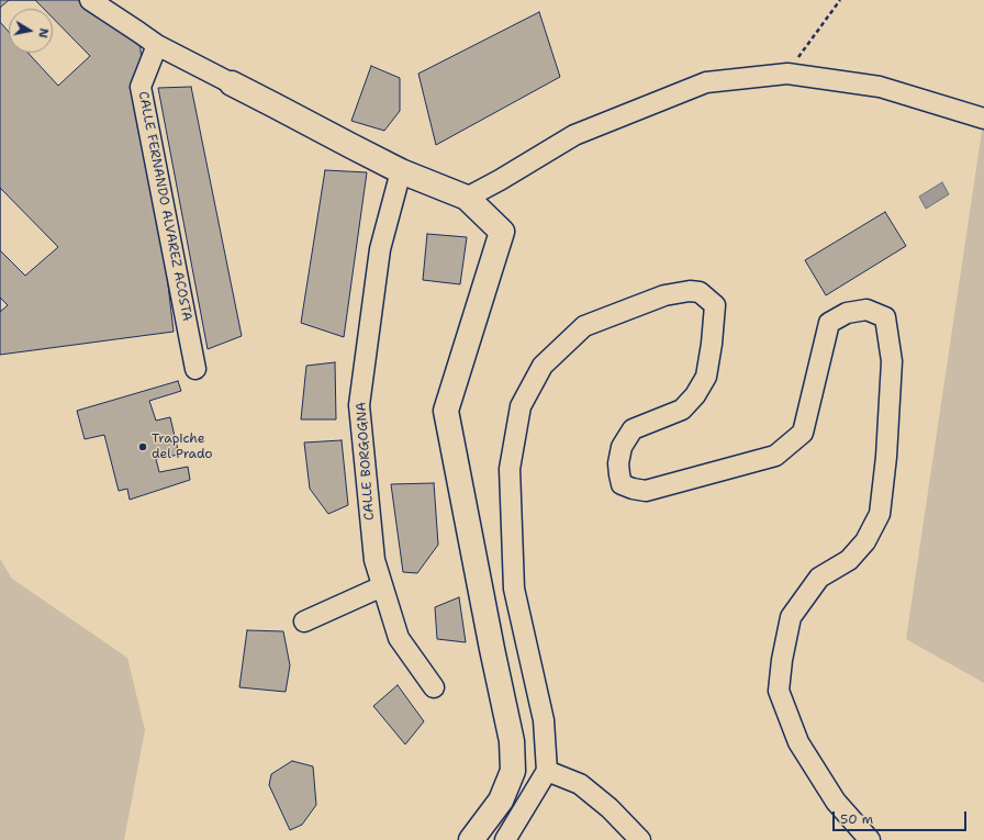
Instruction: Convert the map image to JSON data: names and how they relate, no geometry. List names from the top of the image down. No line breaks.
{"streets":{"street":["CALLE FERNANDO ALVAREZ ACOSTA","CALLE BORGOGNA"]},"places":["Trapiche del Prado"],"scale_bar":"50 m","north":"right"}
